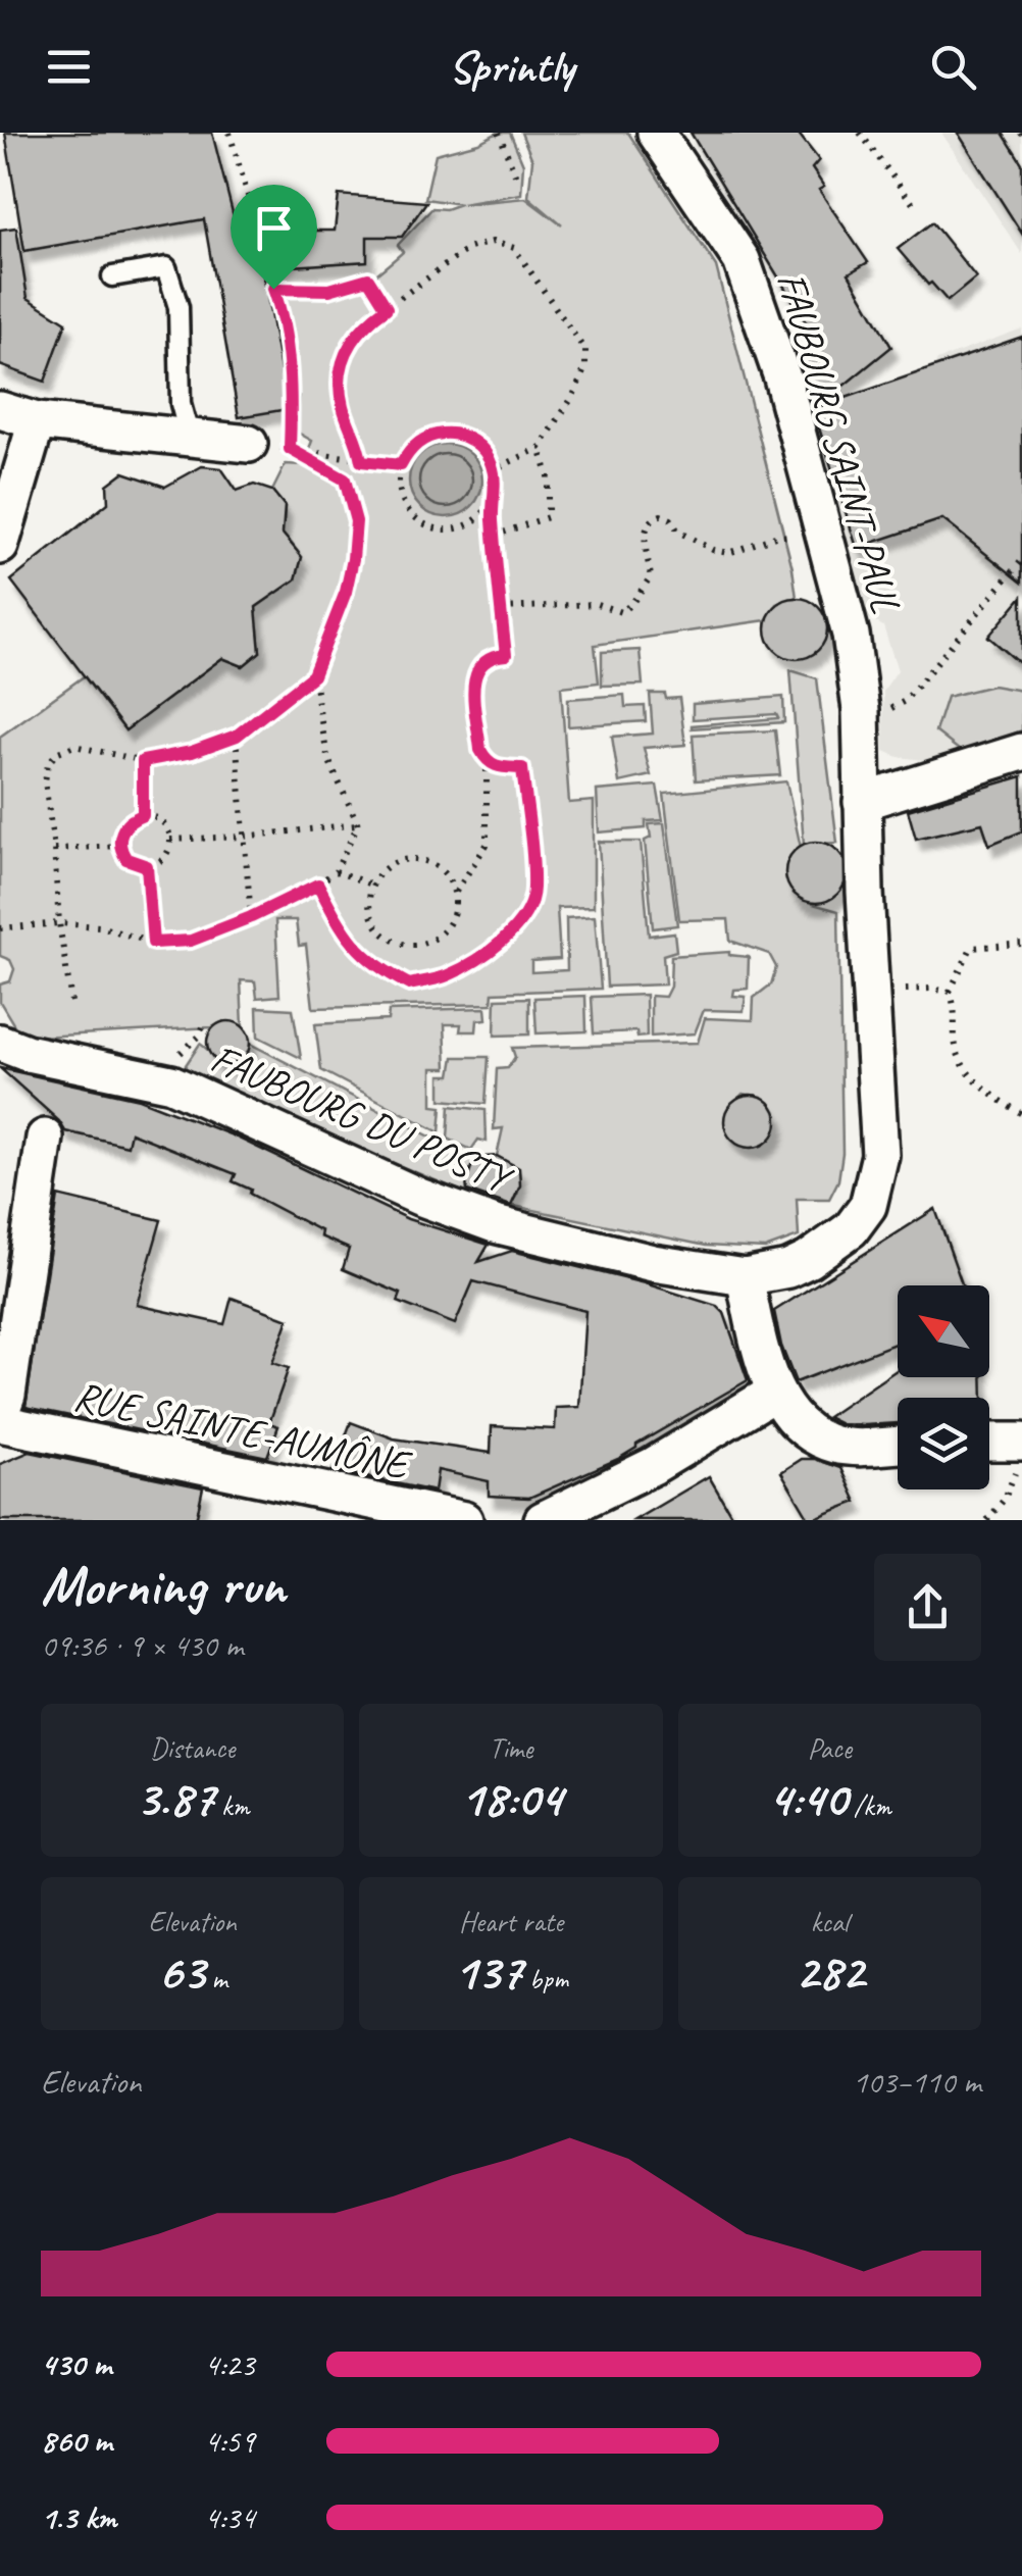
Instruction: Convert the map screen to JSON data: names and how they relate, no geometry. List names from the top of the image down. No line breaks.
{"streets":{"street":["FAUBOURG SAINT-PAUL","FAUBOURG DU POSTY","RUE SAINTE-AUMÔNE"]},"crossings":[["FAUBOURG SAINT-PAUL","FAUBOURG DU POSTY"]],"north":"top left","page":{"header":"Sprintly","heading":["Morning run","09:36 · 9 × 430 m"],"stats":[["Distance","3.87 km"],["Time","18:04"],["Pace","4:40 /km"],["Elevation","63 m"],["Heart rate","137 bpm"],["kcal","282"]],"chart":["Elevation","103–110 m"],"list":[{"name":"430 m","note":"4:23"},{"name":"860 m","note":"4:59"},{"name":"1.3 km","note":"4:34"}]}}
